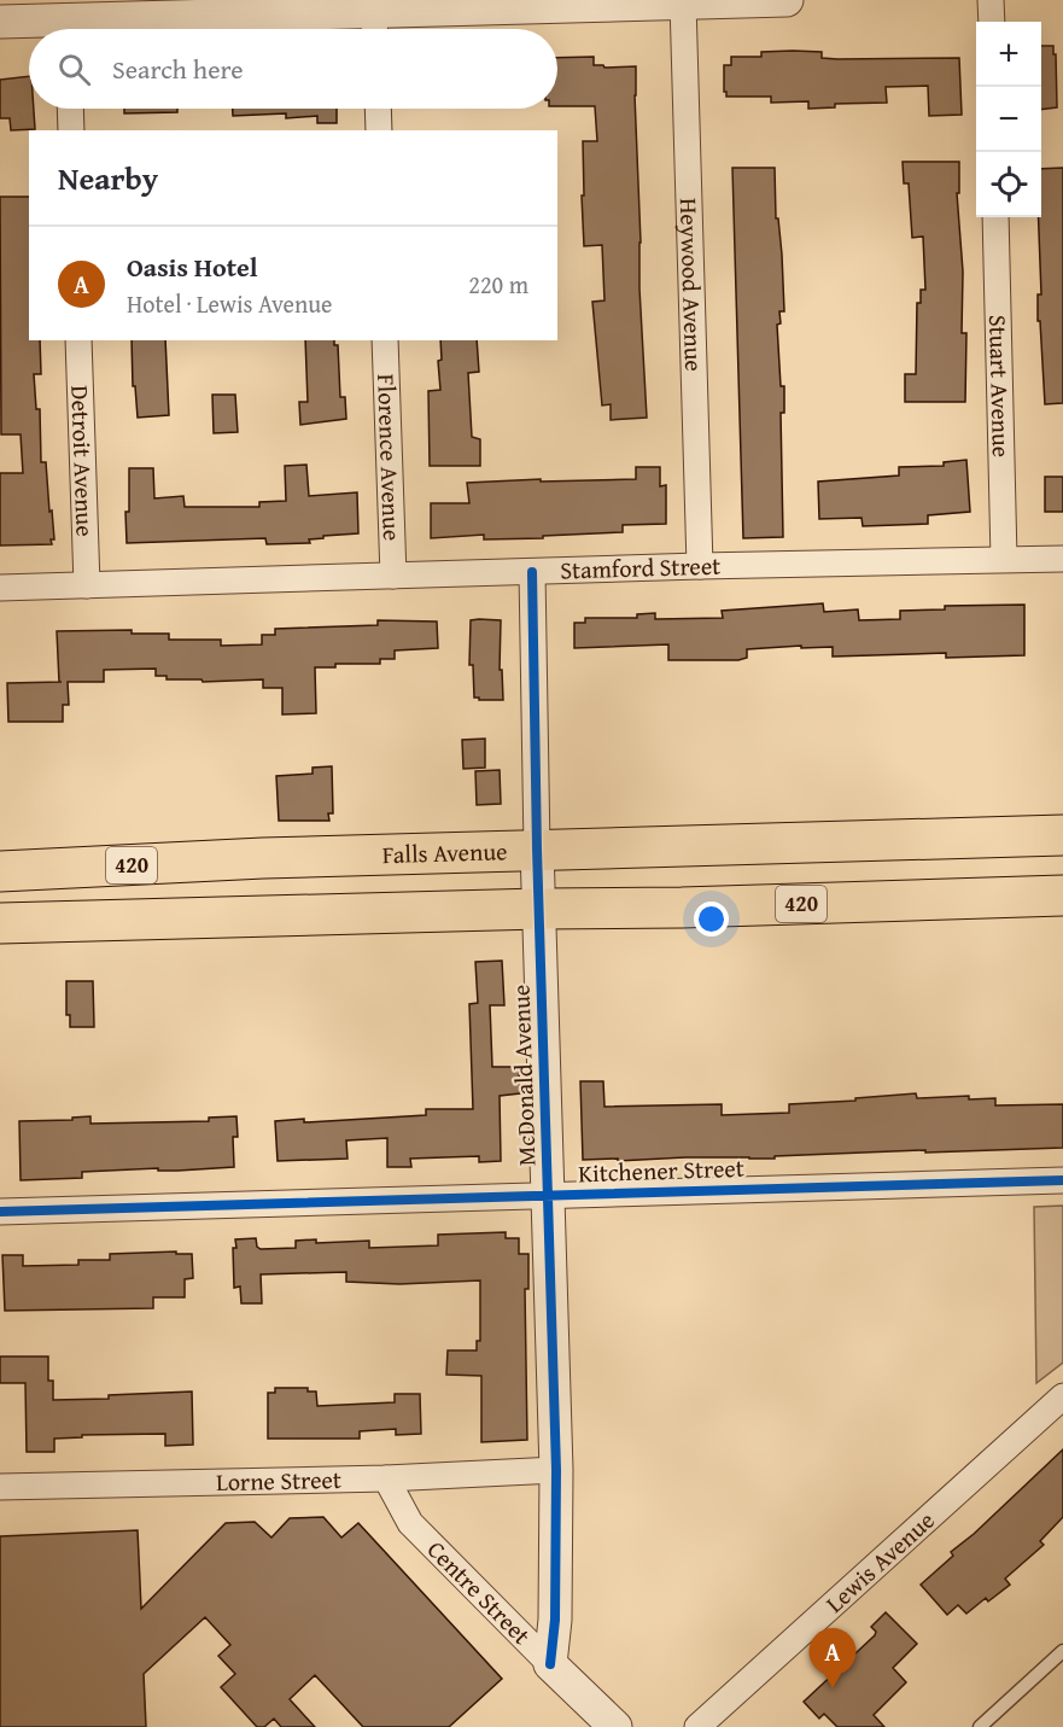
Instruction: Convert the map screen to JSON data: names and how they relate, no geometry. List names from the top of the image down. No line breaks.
{"streets":{"highway":["Falls Avenue","420"],"street":["Heywood Avenue","Stuart Avenue","Florence Avenue","Detroit Avenue","Stamford Street","McDonald Avenue","Kitchener Street","Lorne Street","Lewis Avenue","Centre Street"]},"crossings":[["Heywood Avenue","Stamford Street"],["Stuart Avenue","Stamford Street"],["Florence Avenue","Stamford Street"],["Detroit Avenue","Stamford Street"],["Stamford Street","McDonald Avenue"],["Falls Avenue","McDonald Avenue"],["420","McDonald Avenue"],["McDonald Avenue","Kitchener Street"],["McDonald Avenue","Lorne Street"],["McDonald Avenue","Centre Street"],["Lorne Street","Centre Street"]],"page":{"map_buttons":["+","−"],"search":"Search here","heading":"Nearby","list":[{"mark":"A","name":"Oasis Hotel","note":"Hotel · Lewis Avenue","value":"220 m"}],"pins":"A"}}
